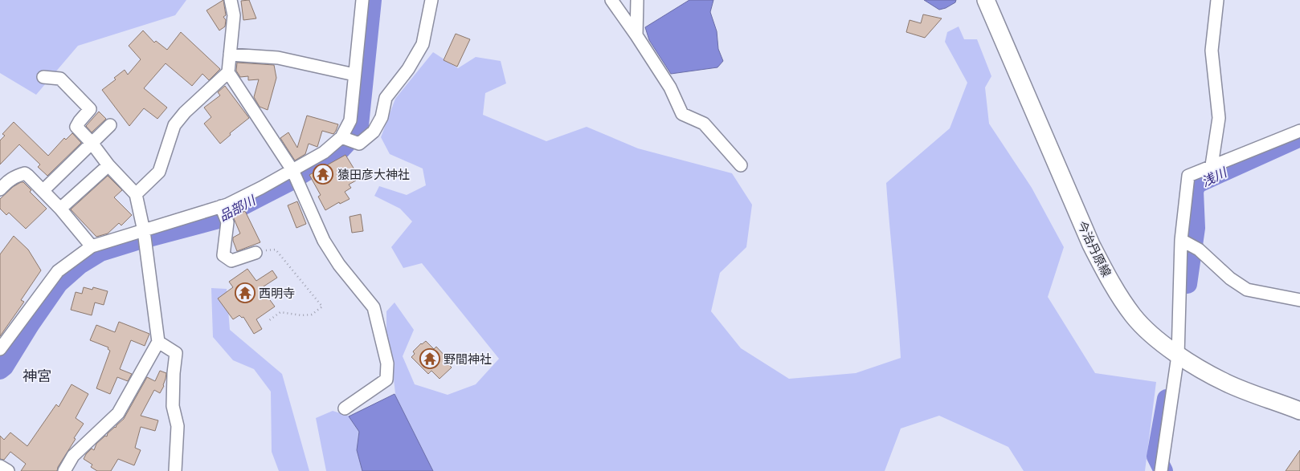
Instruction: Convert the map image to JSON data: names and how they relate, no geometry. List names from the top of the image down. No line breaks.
{"streets":{"main road":["今治丹原線"]},"districts":["神宮"],"water":["浅川","品部川"],"places":{"temple":["猿田彦大神社","西明寺","野間神社"]}}
